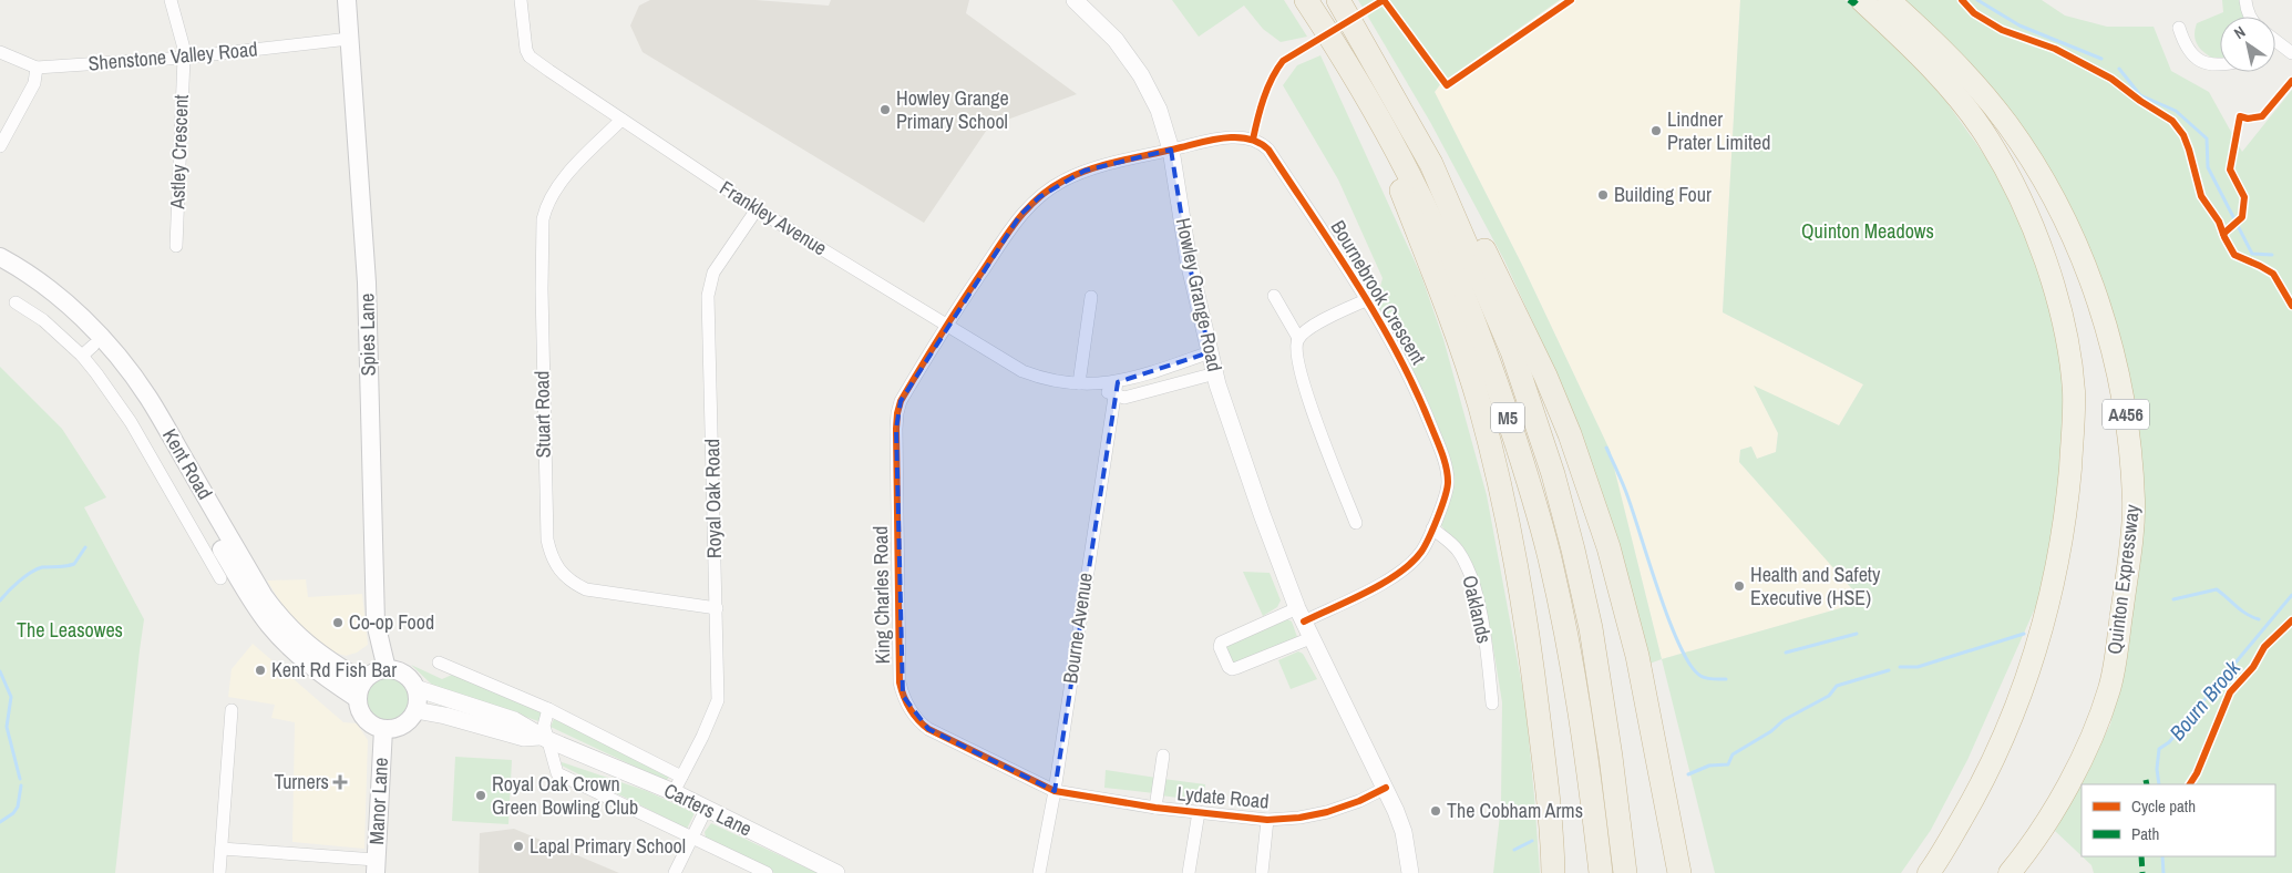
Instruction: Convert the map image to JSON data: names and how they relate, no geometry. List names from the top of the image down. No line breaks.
{"streets":{"highway":["A456","M5","Quinton Expressway"],"main road":["Spies Lane","Kent Road","Manor Lane"],"street":["Shenstone Valley Road","Astley Crescent","Frankley Avenue","Bournebrook Crescent","Howley Grange Road","Stuart Road","Royal Oak Road","King Charles Road","Oaklands","Bourne Avenue","Lydate Road","Carters Lane"]},"crossings":[["Shenstone Valley Road","Astley Crescent"],["Shenstone Valley Road","Spies Lane"],["Frankley Avenue","Bournebrook Crescent"],["Frankley Avenue","Howley Grange Road"],["Frankley Avenue","Stuart Road"],["Frankley Avenue","Royal Oak Road"],["Frankley Avenue","King Charles Road"],["Frankley Avenue","Bourne Avenue"],["Bournebrook Crescent","Howley Grange Road"],["Bournebrook Crescent","King Charles Road"],["Bournebrook Crescent","Oaklands"],["Howley Grange Road","Lydate Road"],["Spies Lane","Kent Road"],["Spies Lane","Manor Lane"],["Spies Lane","Carters Lane"],["Stuart Road","Royal Oak Road"],["Kent Road","Manor Lane"],["Kent Road","Carters Lane"],["Royal Oak Road","Carters Lane"],["King Charles Road","Bourne Avenue"],["King Charles Road","Lydate Road"],["Bourne Avenue","Lydate Road"],["Manor Lane","Carters Lane"]],"water":["Bourn Brook"],"parks":["Quinton Meadows","The Leasowes"],"places":{"other":["Howley Grange Primary School","Lindner Prater Limited","Building Four","Health and Safety Executive (HSE)","Co-op Food","Kent Rd Fish Bar","Royal Oak Crown Green Bowling Club","The Cobham Arms","Lapal Primary School"],"health":["Turners"]},"legend":["Cycle path","Path"],"north":"top left"}
